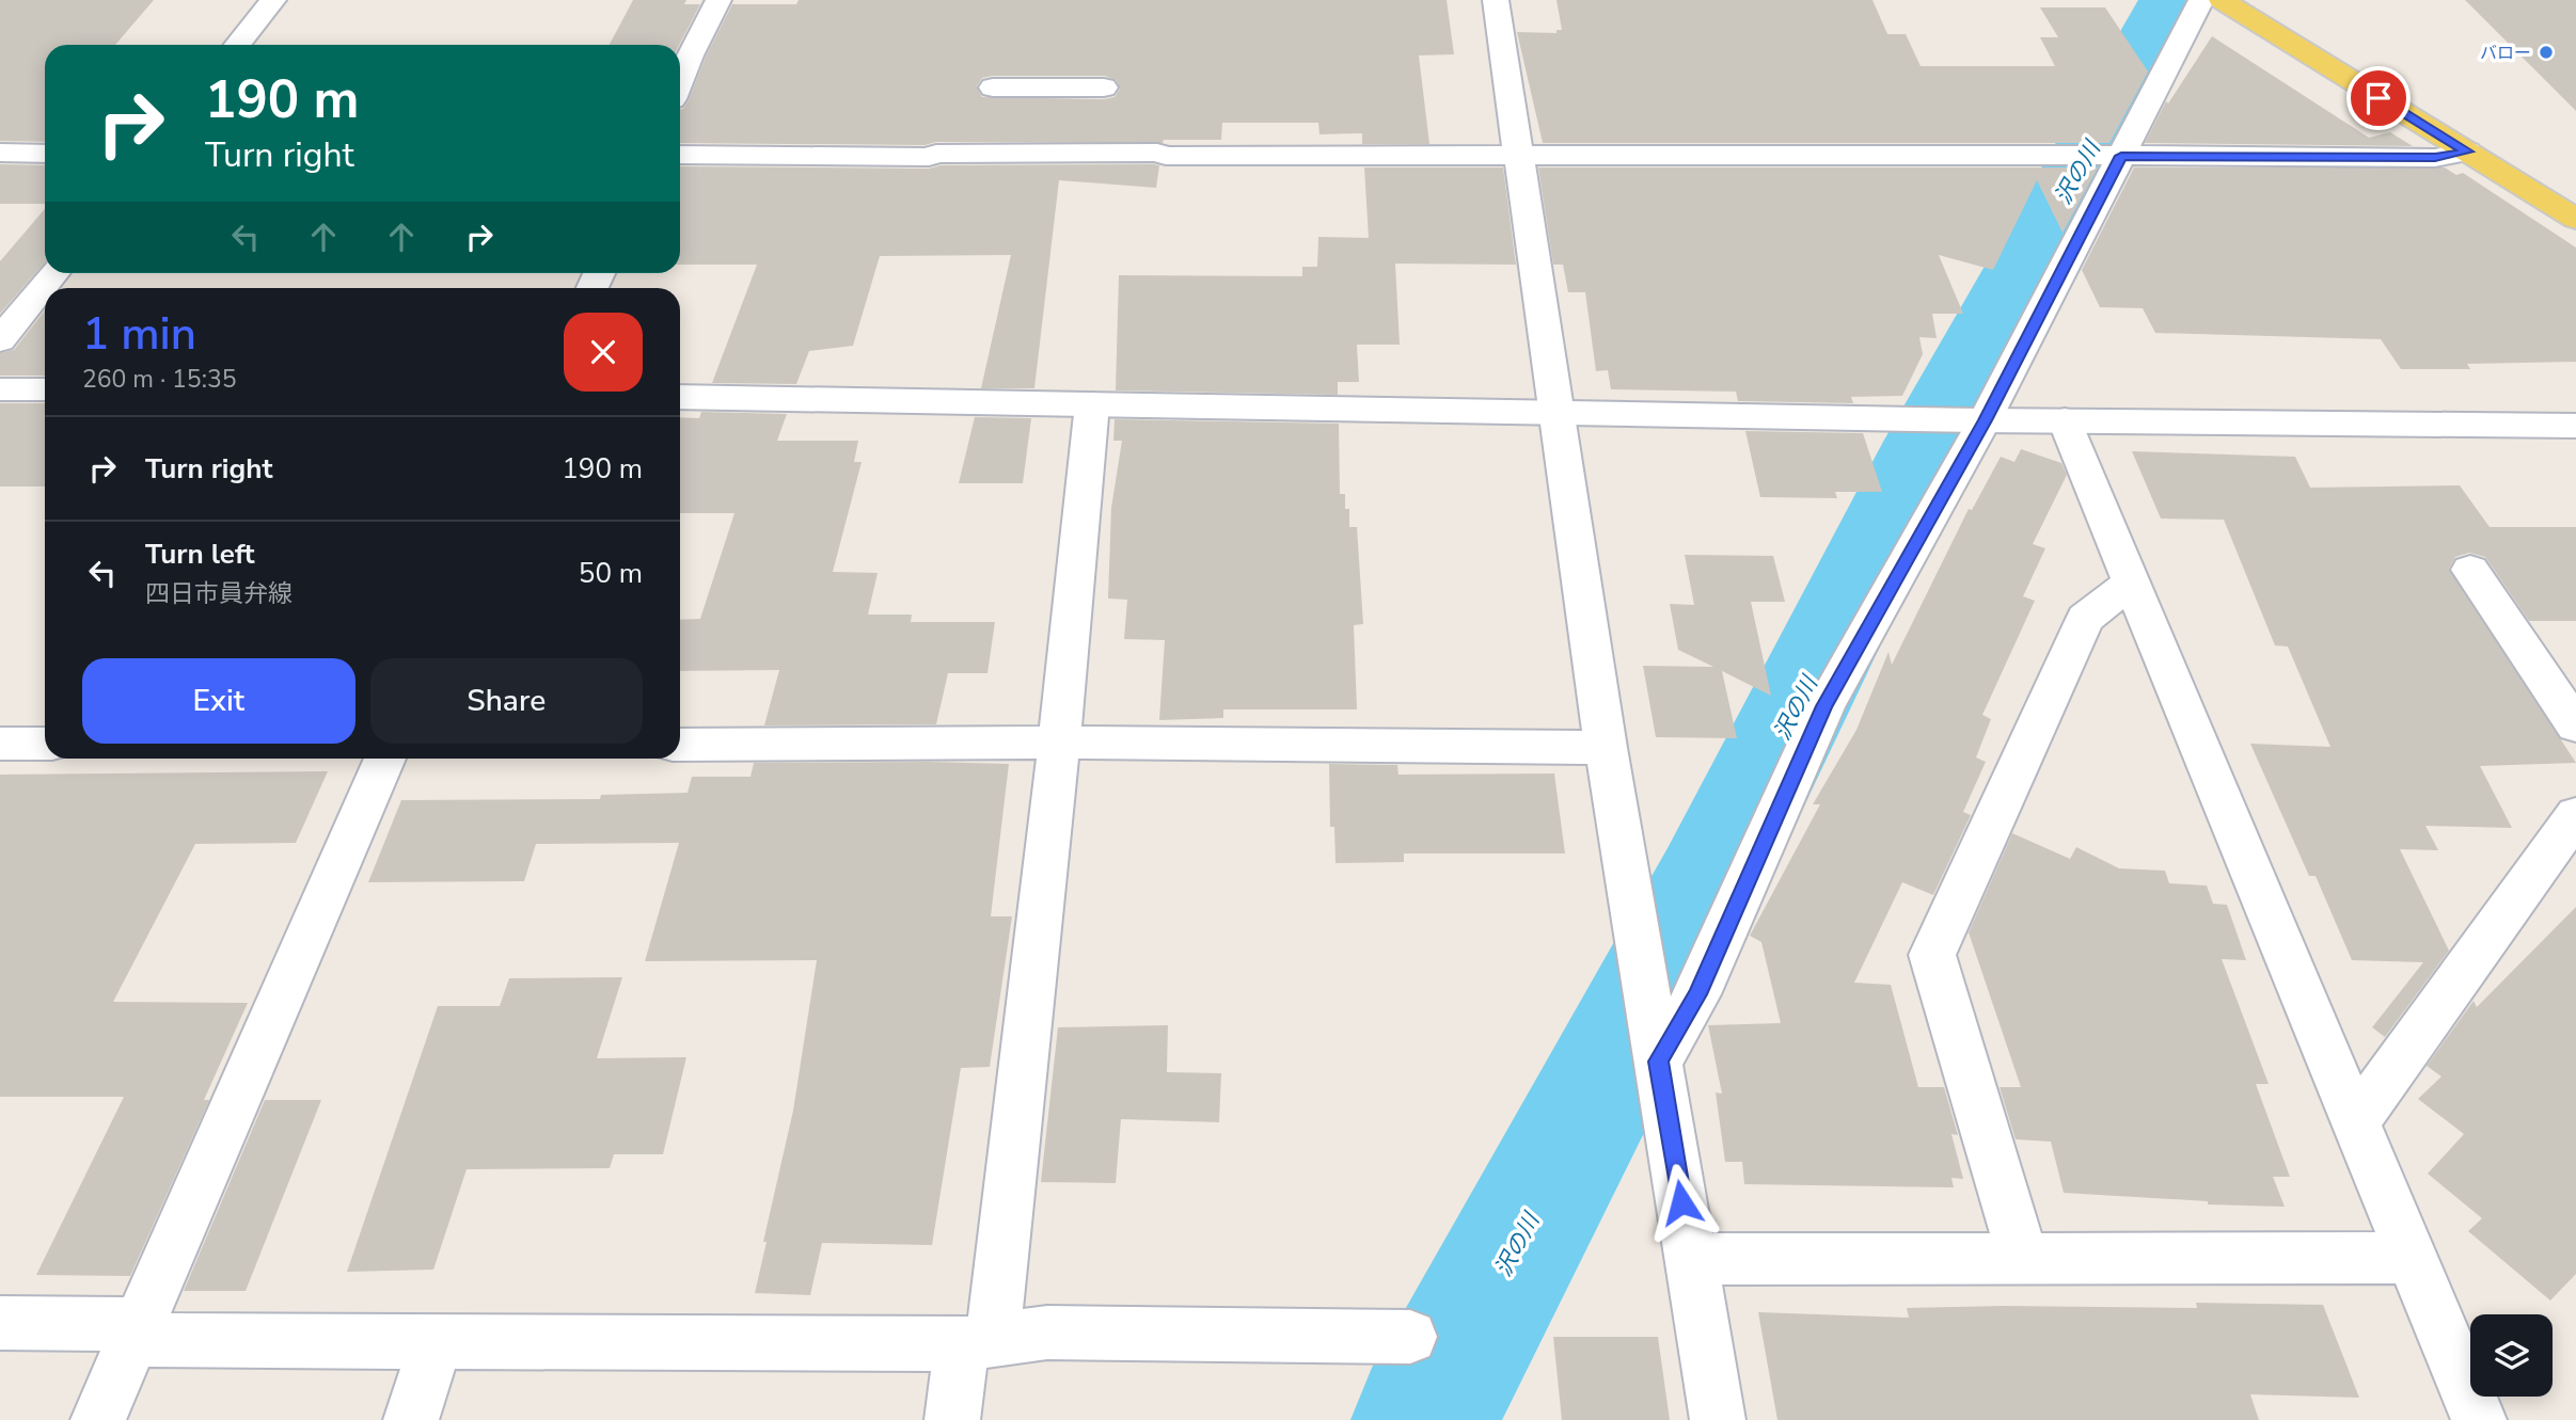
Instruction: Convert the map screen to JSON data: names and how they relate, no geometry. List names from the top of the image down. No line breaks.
{"water":["沢の川"],"places":["バロー"],"page":{"turn":["190 m","Turn right"],"heading":["1 min","260 m · 15:35"],"list":[{"name":"Turn right","value":"190 m"},{"name":"Turn left","note":"四日市員弁線","value":"50 m"}],"buttons":["Exit","Share"]}}
